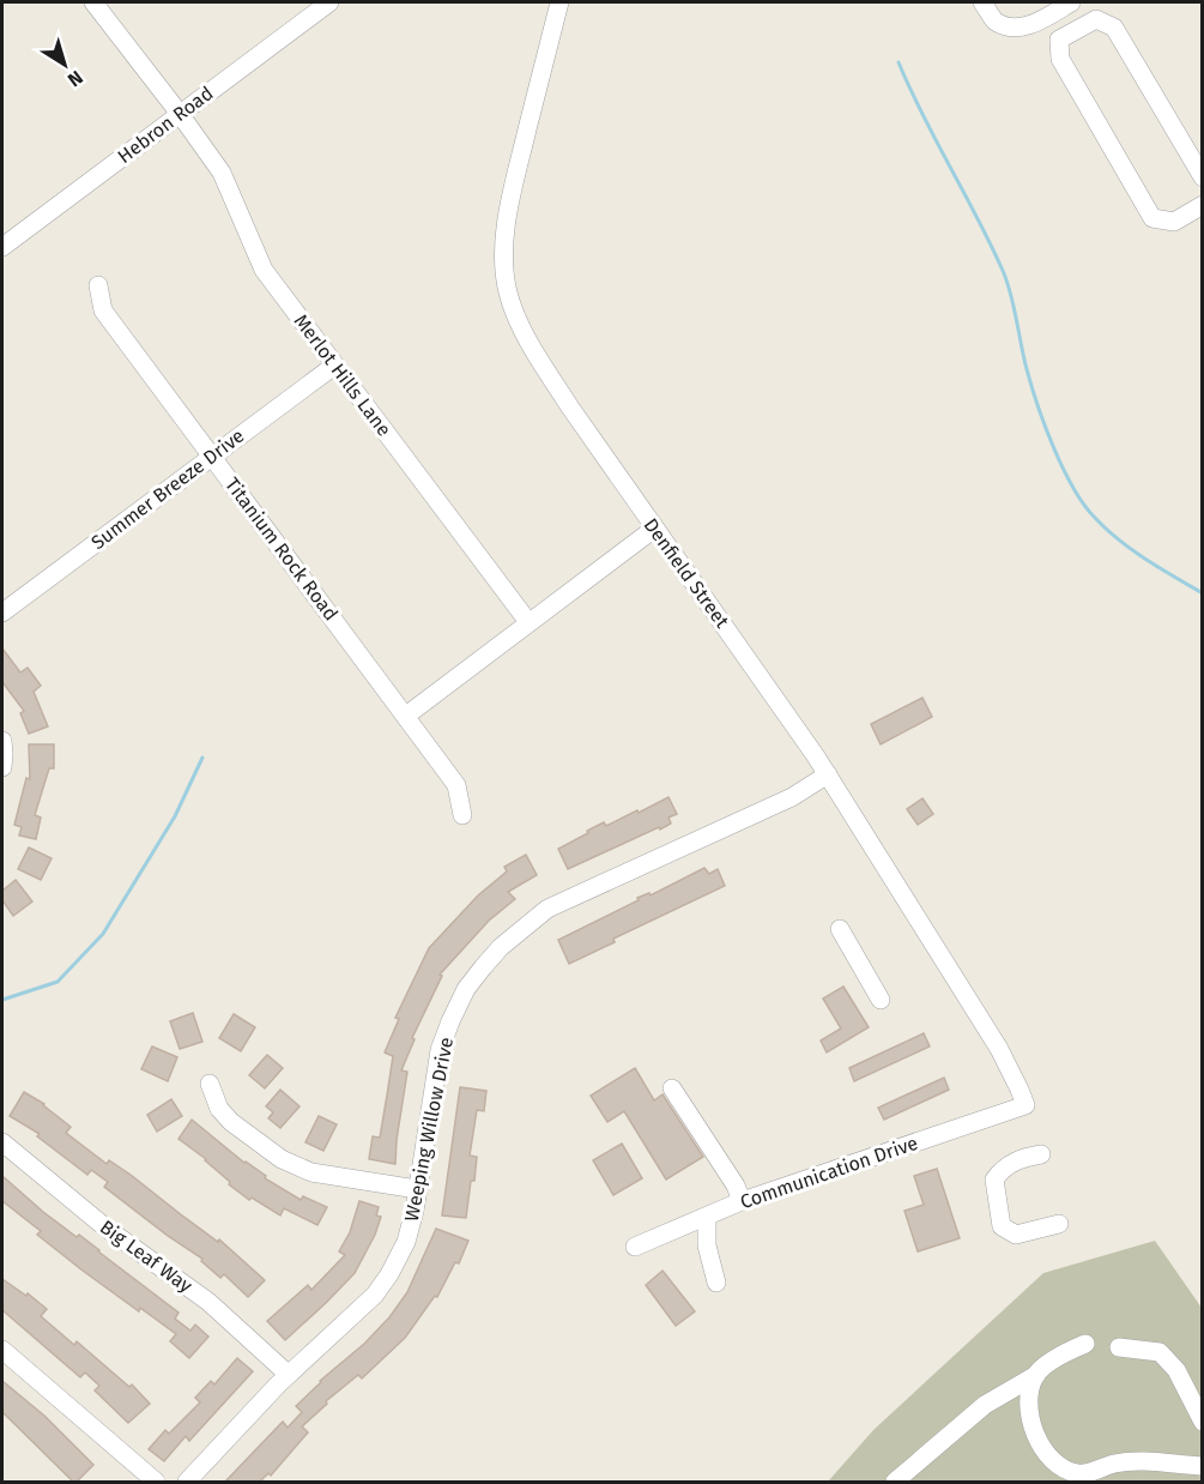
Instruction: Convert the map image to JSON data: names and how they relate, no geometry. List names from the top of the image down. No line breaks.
{"streets":{"street":["Hebron Road","Merlot Hills Lane","Summer Breeze Drive","Titanium Rock Road","Denfield Street","Weeping Willow Drive","Communication Drive","Big Leaf Way"]},"crossings":[["Hebron Road","Merlot Hills Lane"],["Merlot Hills Lane","Summer Breeze Drive"],["Summer Breeze Drive","Titanium Rock Road"],["Denfield Street","Weeping Willow Drive"],["Denfield Street","Communication Drive"],["Weeping Willow Drive","Big Leaf Way"]],"north":"bottom right"}
